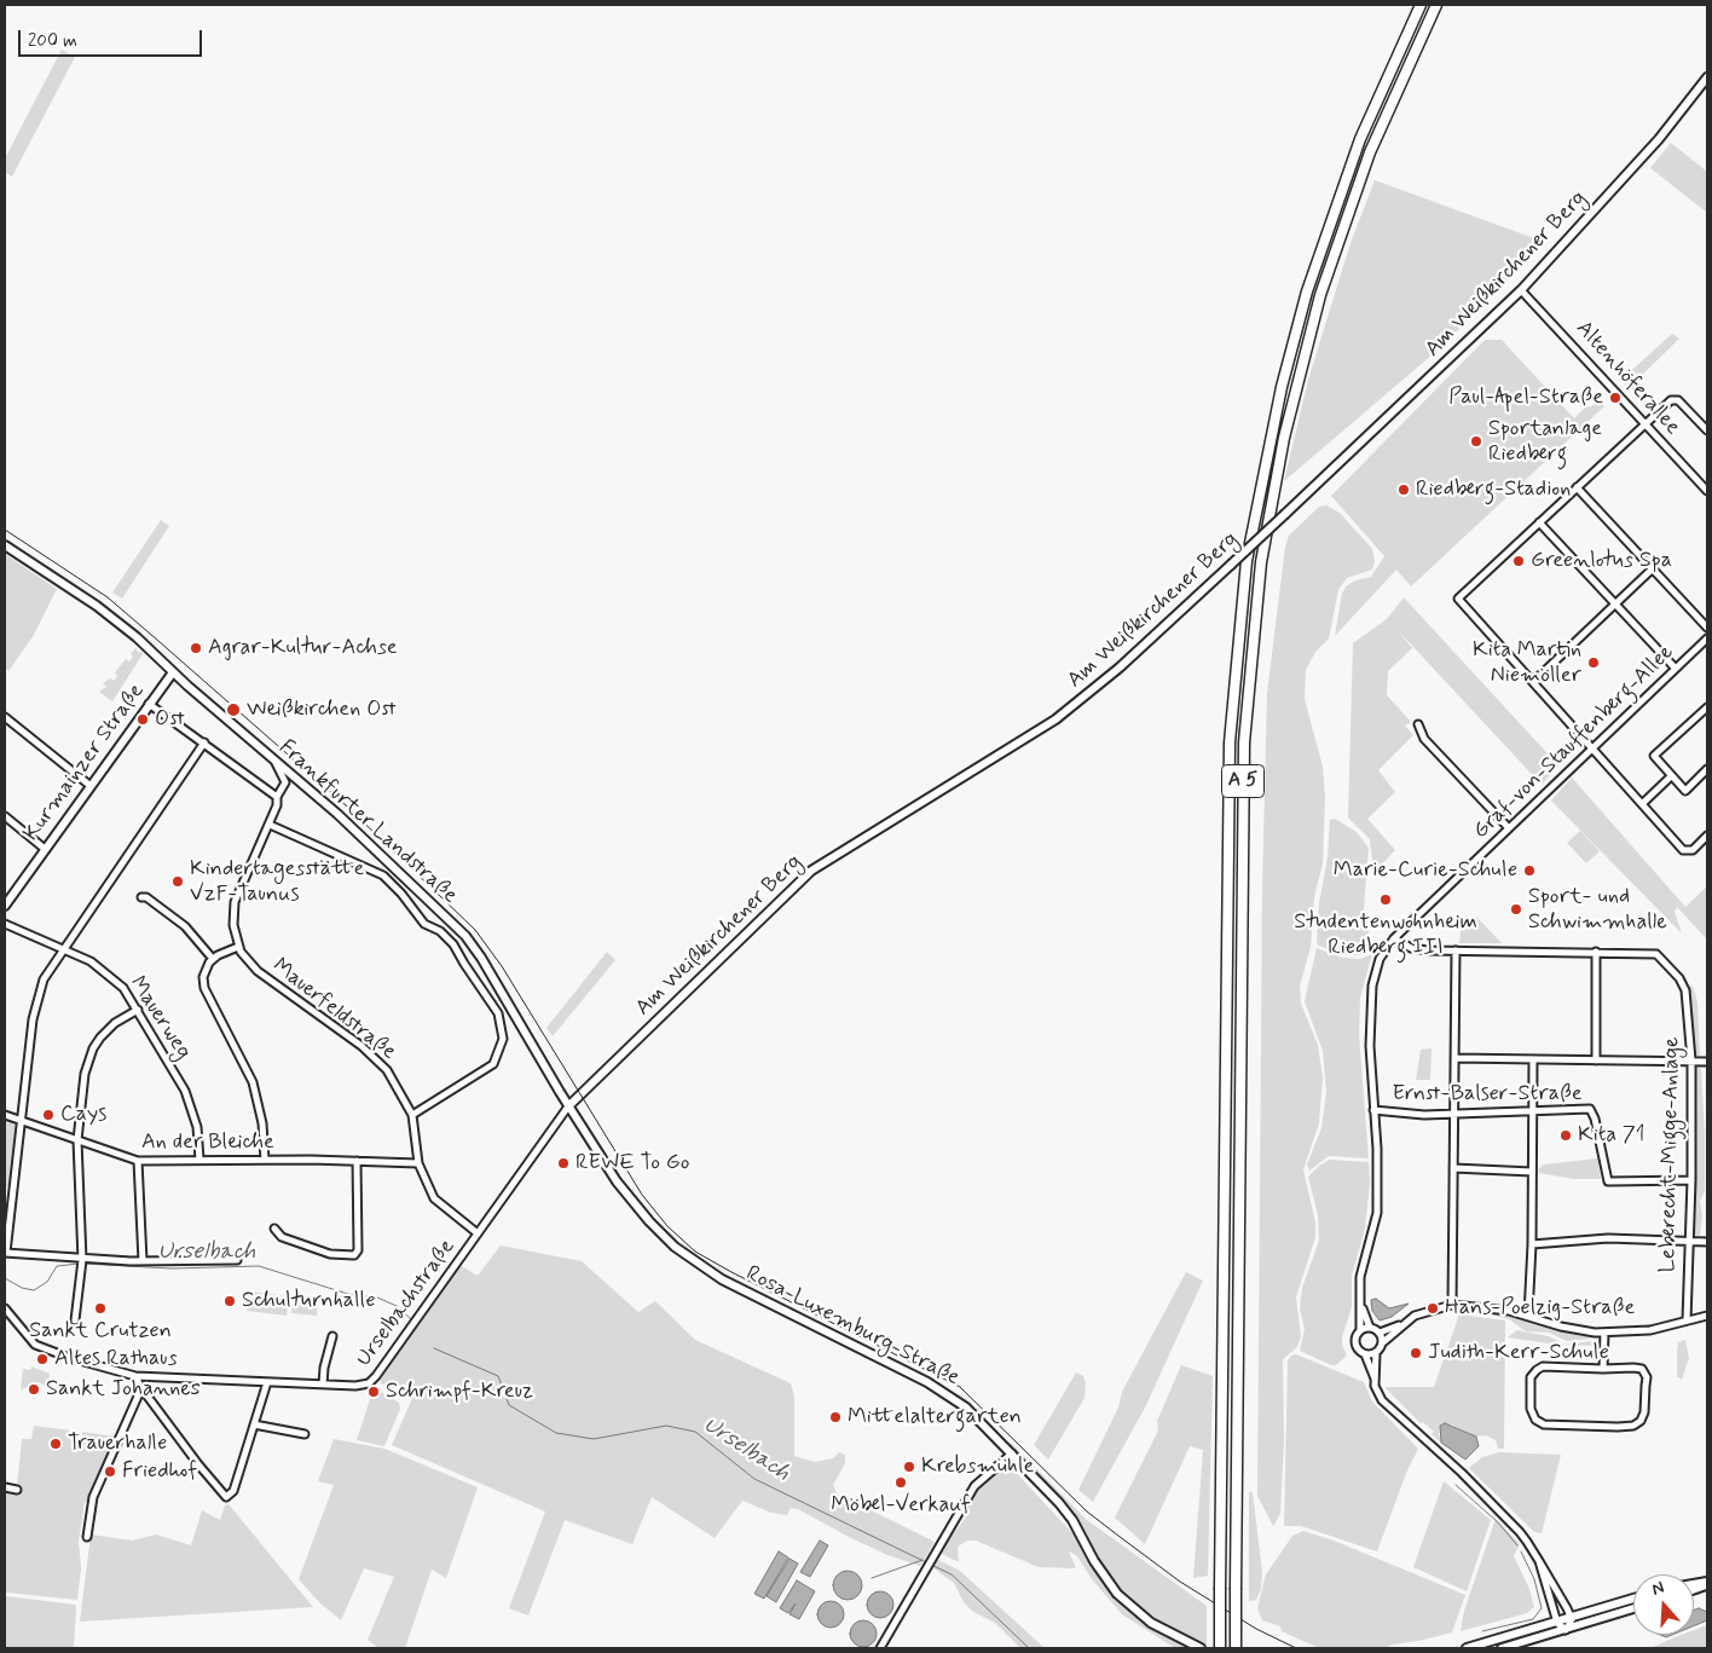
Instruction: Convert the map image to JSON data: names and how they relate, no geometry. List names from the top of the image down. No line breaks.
{"streets":{"highway":["A 5"],"main road":["Am Weißkirchener Berg","Kurmainzer Straße","Frankfurter Landstraße","Rosa-Luxemburg-Straße"],"street":["Altenhöferallee","Graf-von-Stauffenberg-Allee","Mauerfeldstraße","Mauerweg","Ernst-Balser-Straße","An der Bleiche","Leberecht-Migge-Anlage","Urselbachstraße"]},"crossings":[["Am Weißkirchener Berg","Altenhöferallee"],["Am Weißkirchener Berg","Frankfurter Landstraße"],["Am Weißkirchener Berg","Urselbachstraße"],["Am Weißkirchener Berg","Rosa-Luxemburg-Straße"],["Graf-von-Stauffenberg-Allee","Ernst-Balser-Straße"],["Kurmainzer Straße","Frankfurter Landstraße"],["Frankfurter Landstraße","Urselbachstraße"],["Frankfurter Landstraße","Rosa-Luxemburg-Straße"],["Mauerfeldstraße","An der Bleiche"],["Mauerfeldstraße","Urselbachstraße"],["Mauerweg","An der Bleiche"],["Ernst-Balser-Straße","Leberecht-Migge-Anlage"],["Urselbachstraße","Rosa-Luxemburg-Straße"]],"water":["Urselbach"],"places":["Paul-Apel-Straße","Sportanlage Riedberg","Riedberg-Stadion","Greenlotus Spa","Agrar-Kultur-Achse","Kita Martin Niemöller","Weißkirchen Ost","Ost","Marie-Curie-Schule","Kindertagesstätte VzF-Taunus","Studentenwohnheim Riedberg III","Sport- und Schwimmhalle","Cays","Kita 71","REWE To Go","Schulturnhalle","Sankt Crutzen","Hans-Poelzig-Straße","Judith-Kerr-Schule","Altes Rathaus","Sankt Johannes","Schrimpf-Kreuz","Mittelaltergarten","Trauerhalle","Krebsmühle","Friedhof","Möbel-Verkauf"],"scale_bar":"200 m","north":"top"}
